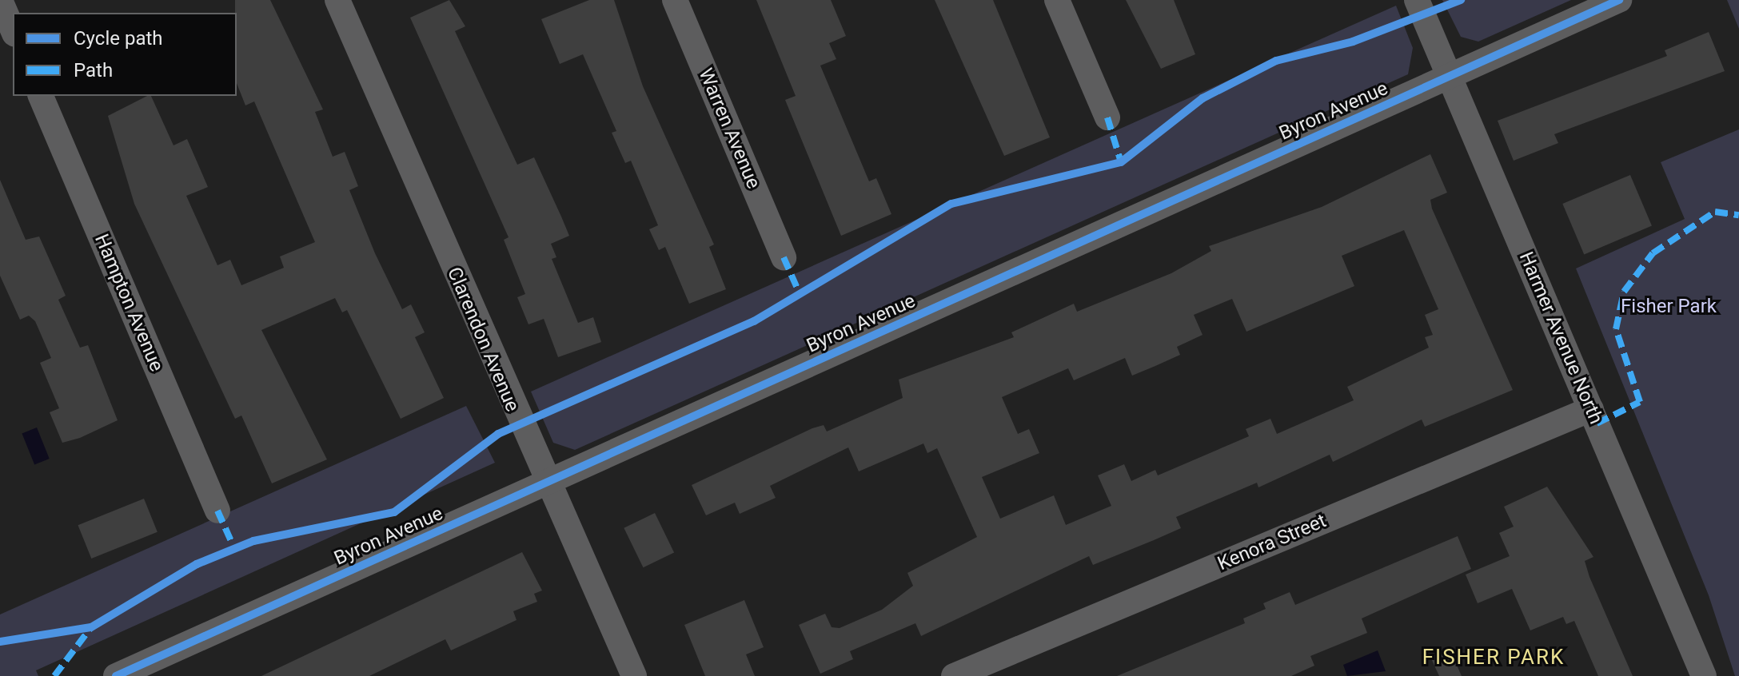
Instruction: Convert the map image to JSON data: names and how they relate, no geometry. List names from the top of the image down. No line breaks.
{"streets":{"street":["Byron Avenue","Warren Avenue","Hampton Avenue","Harmer Avenue North","Clarendon Avenue","Kenora Street"]},"crossings":[["Byron Avenue","Harmer Avenue North"],["Byron Avenue","Clarendon Avenue"],["Harmer Avenue North","Kenora Street"]],"districts":["FISHER PARK"],"parks":["Fisher Park"],"legend":["Cycle path","Path"]}
